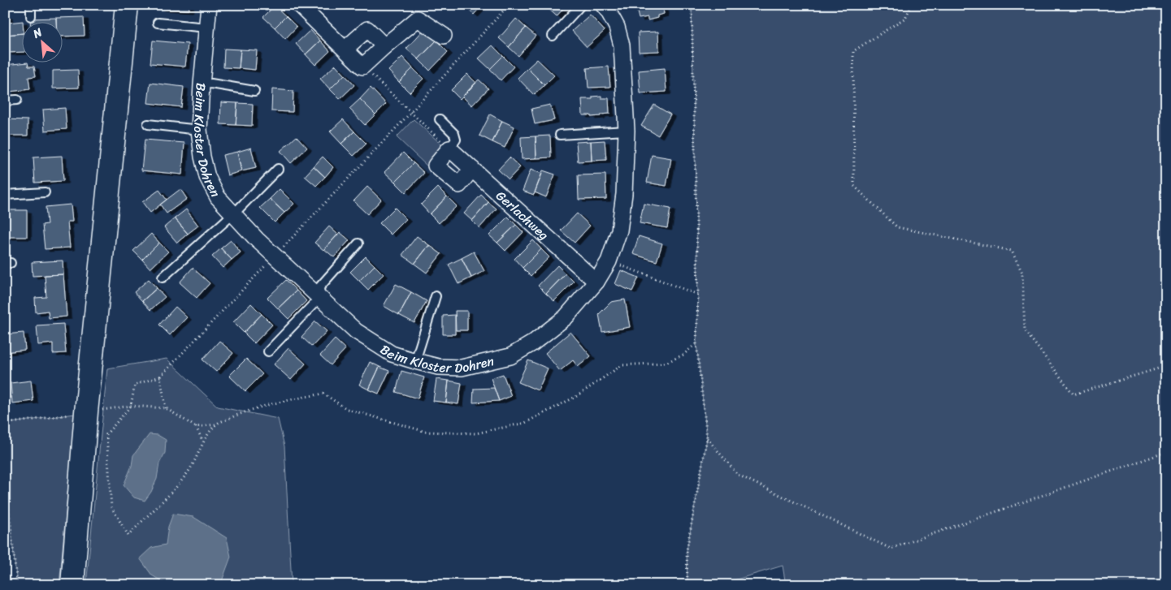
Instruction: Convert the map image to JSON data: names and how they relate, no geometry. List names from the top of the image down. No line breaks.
{"streets":{"street":["Beim Kloster Dohren","Gerlachweg"]},"crossings":[["Beim Kloster Dohren","Gerlachweg"]],"north":"top left"}
